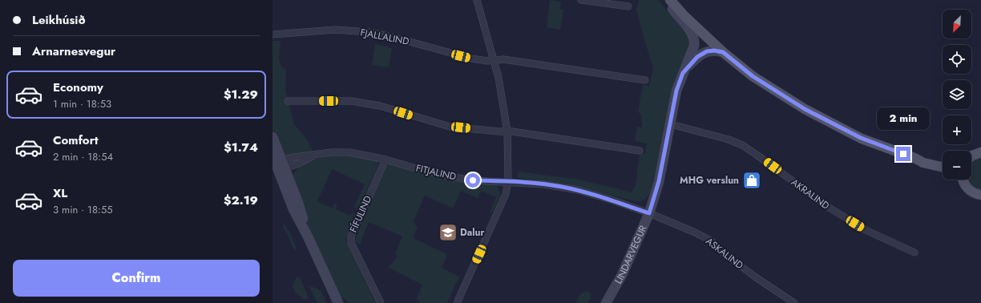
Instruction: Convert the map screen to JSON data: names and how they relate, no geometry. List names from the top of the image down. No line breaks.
{"streets":{"street":["FJALLALIND","FITJALIND","AKRALIND","FÍFULIND","ASKALIND","LINDARVEGUR"]},"crossings":[["FITJALIND","FÍFULIND"],["FITJALIND","ASKALIND"],["FITJALIND","LINDARVEGUR"],["AKRALIND","LINDARVEGUR"],["ASKALIND","LINDARVEGUR"]],"places":{"shop":["MHG verslun"],"school or university":["Dalur"]},"north":"bottom left","page":{"banner":["Leikhúsið","Arnarnesvegur"],"map_buttons":["+","−"],"list":[{"name":"Economy","note":"1 min · 18:53","value":"$1.29"},{"name":"Comfort","note":"2 min · 18:54","value":"$1.74"},{"name":"XL","note":"3 min · 18:55","value":"$2.19"}],"bubble":"2 min","buttons":"Confirm"}}
